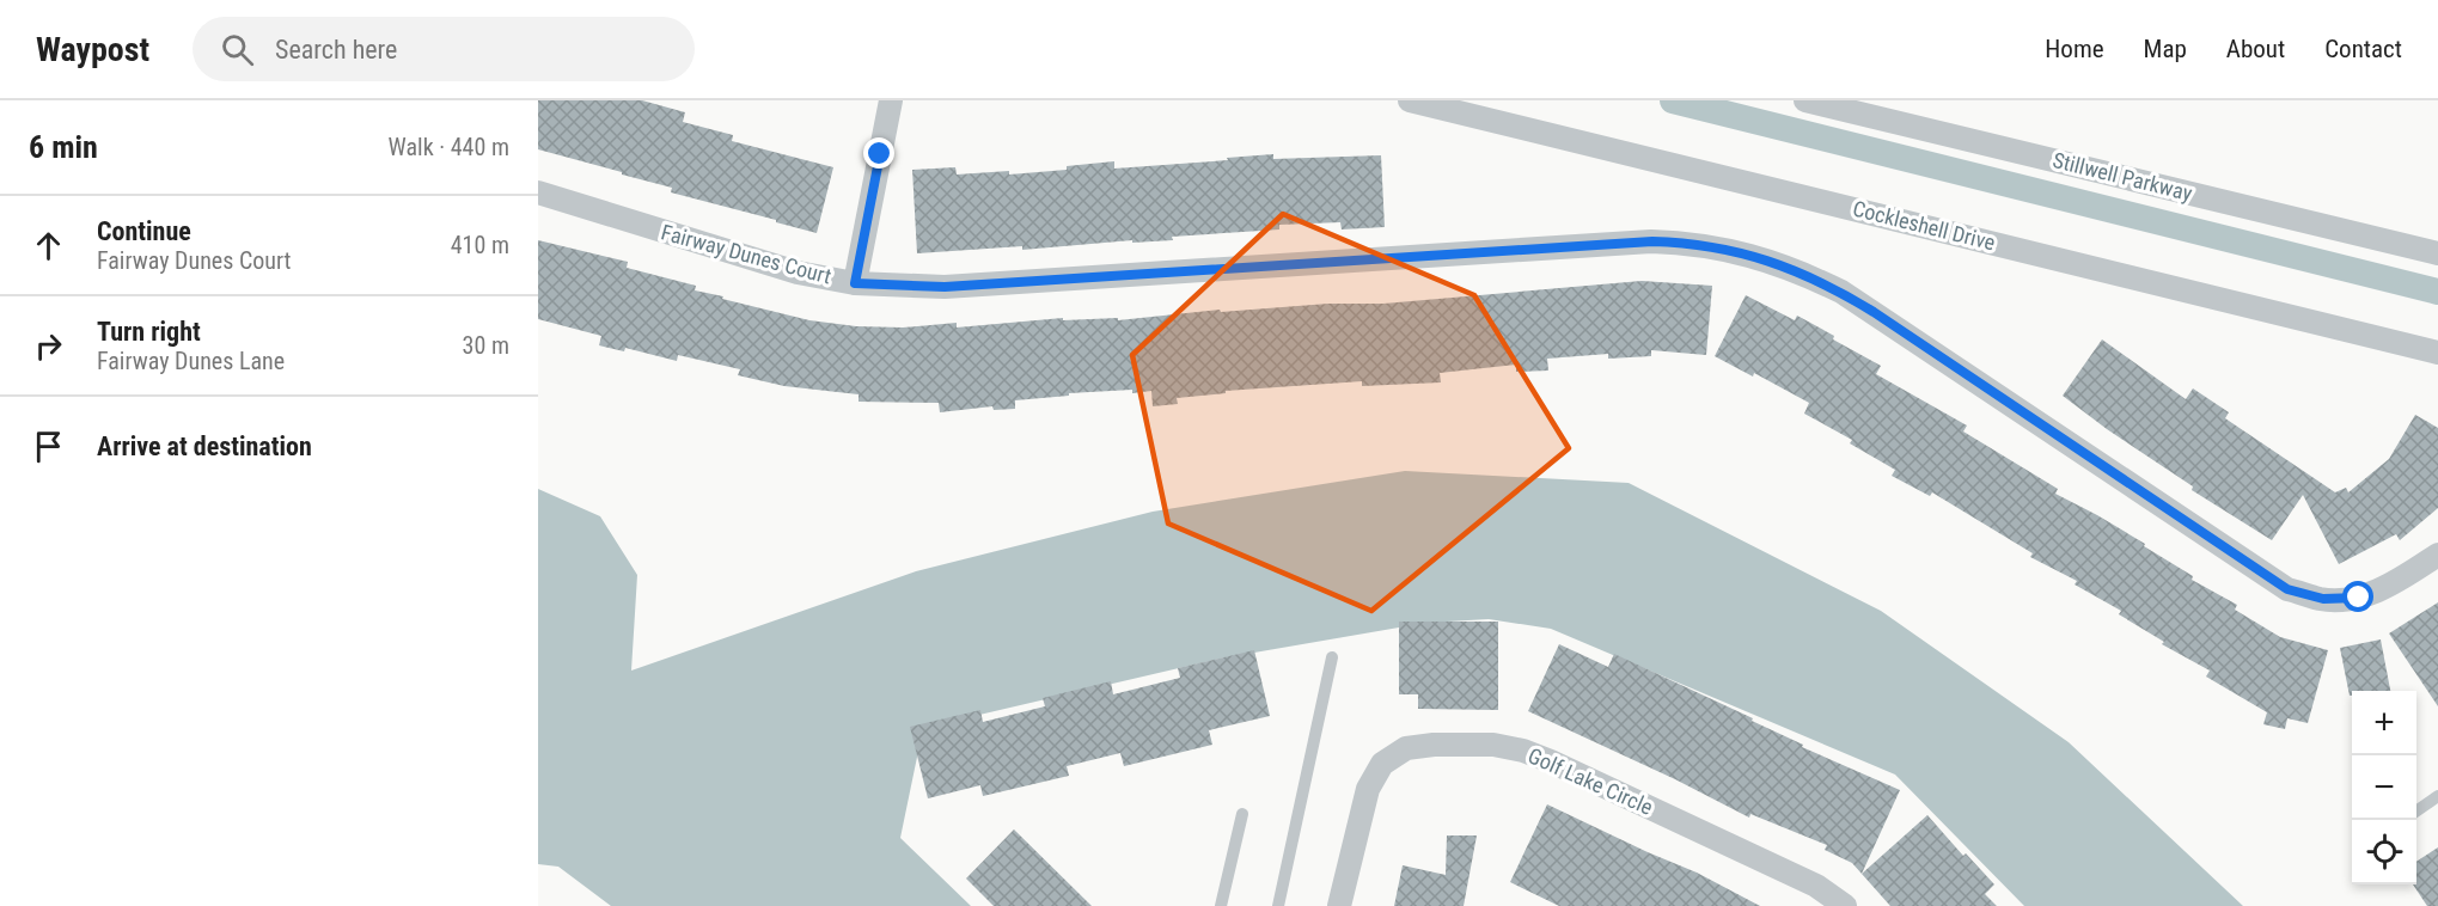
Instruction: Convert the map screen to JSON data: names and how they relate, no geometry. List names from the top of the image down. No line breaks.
{"streets":{"street":["Stillwell Parkway","Cockleshell Drive","Fairway Dunes Court","Golf Lake Circle"]},"page":{"header":"Waypost","search":"Search here","nav":["Home","Map","About","Contact"],"heading":["6 min","Walk · 440 m"],"list":[["Continue","Fairway Dunes Court","410 m"],["Turn right","Fairway Dunes Lane","30 m"],"Arrive at destination"],"map_buttons":["+","−"]}}
